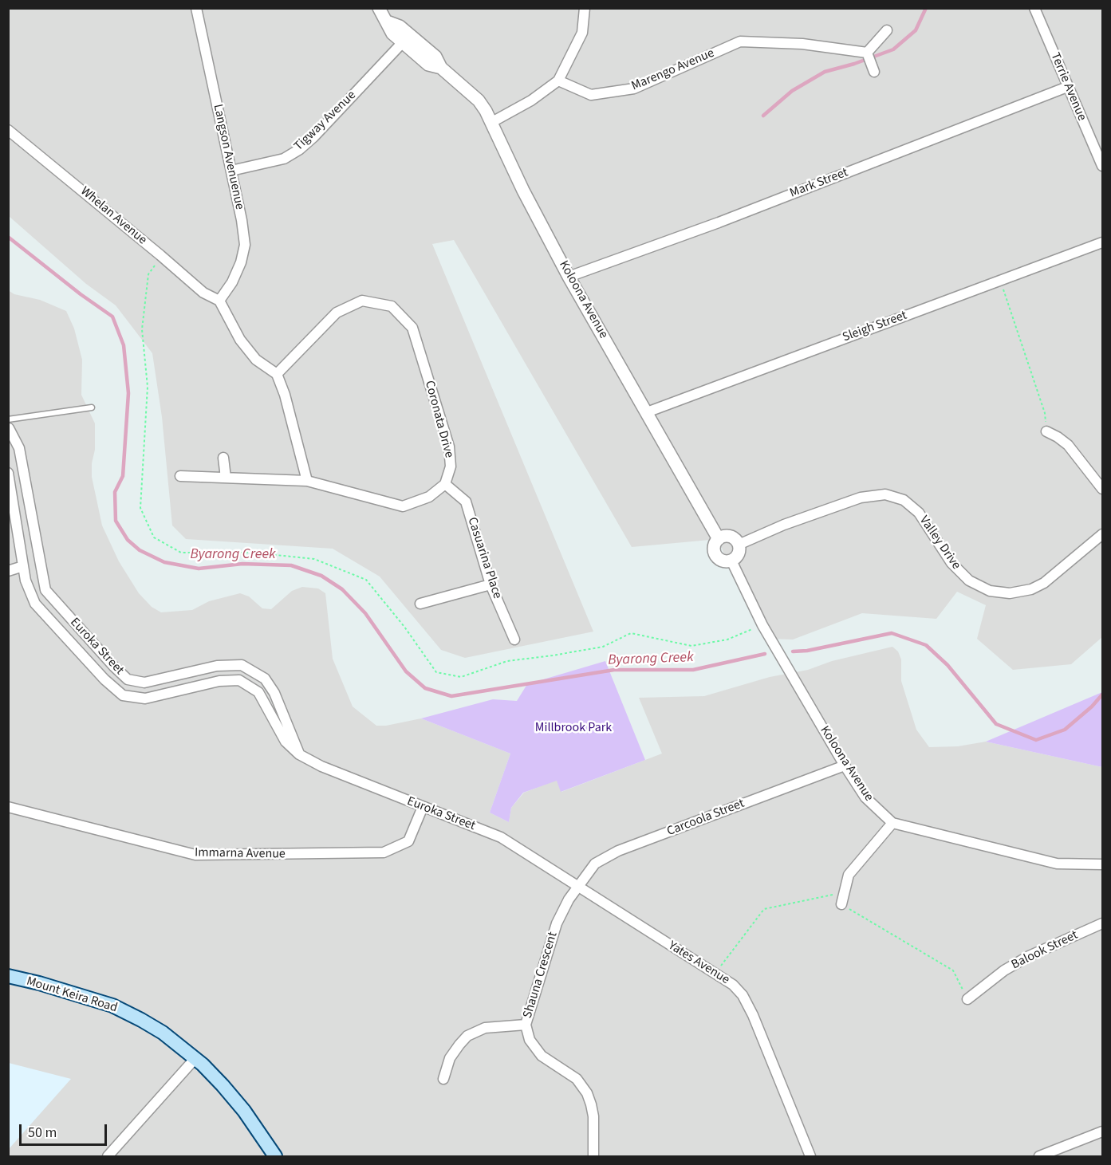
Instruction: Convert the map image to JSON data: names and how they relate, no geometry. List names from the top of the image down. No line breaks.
{"streets":{"main road":["Mount Keira Road"],"street":["Marengo Avenue","Terrie Avenue","Tigway Avenue","Langson Avenuenue","Mark Street","Whelan Avenue","Koloona Avenue","Sleigh Street","Coronata Drive","Valley Drive","Casuarina Place","Euroka Street","Carcoola Street","Immarna Avenue","Balook Street","Yates Avenue","Shauna Crescent"]},"crossings":[["Terrie Avenue","Mark Street"],["Tigway Avenue","Langson Avenuenue"],["Tigway Avenue","Koloona Avenue"],["Langson Avenuenue","Whelan Avenue"],["Mark Street","Koloona Avenue"],["Koloona Avenue","Sleigh Street"],["Koloona Avenue","Valley Drive"],["Koloona Avenue","Carcoola Street"],["Coronata Drive","Casuarina Place"],["Euroka Street","Carcoola Street"],["Euroka Street","Immarna Avenue"],["Euroka Street","Yates Avenue"],["Euroka Street","Shauna Crescent"],["Carcoola Street","Yates Avenue"],["Carcoola Street","Shauna Crescent"],["Yates Avenue","Shauna Crescent"]],"water":["Byarong Creek"],"parks":["Millbrook Park"],"scale_bar":"50 m"}
